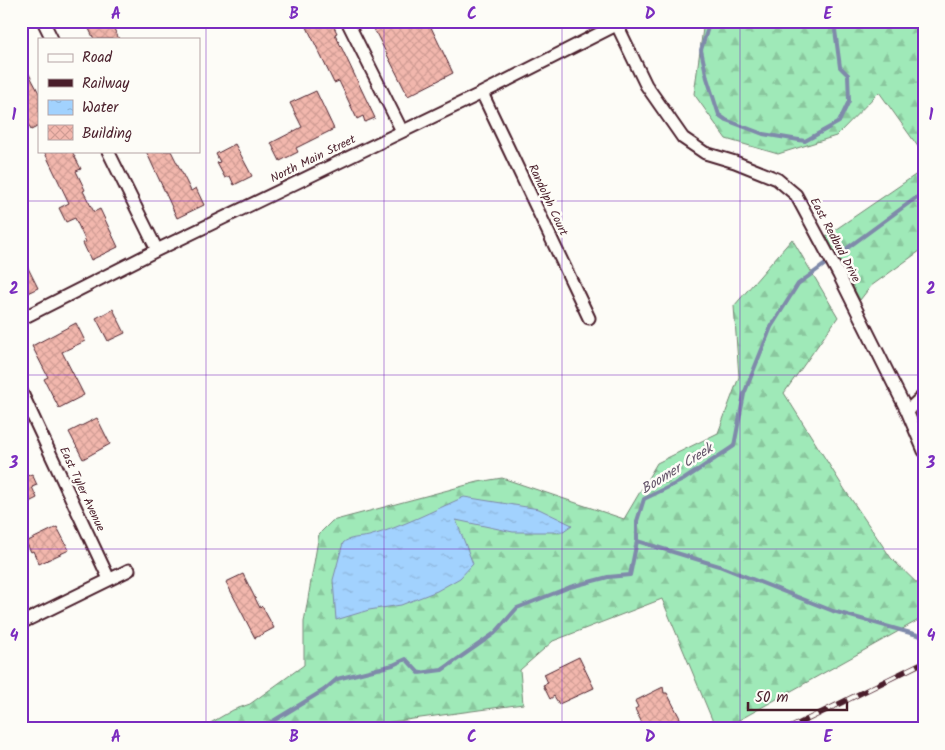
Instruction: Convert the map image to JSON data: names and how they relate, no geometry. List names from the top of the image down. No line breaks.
{"streets":{"street":["North Main Street","Randolph Court","East Redbud Drive","East Tyler Avenue"]},"crossings":[["North Main Street","Randolph Court"],["North Main Street","East Redbud Drive"]],"water":["Boomer Creek"],"legend":["Road","Railway","Water","Building"],"scale_bar":"50 m","grid":{"columns":["A","B","C","D","E"],"rows":["1","2","3","4"]}}
